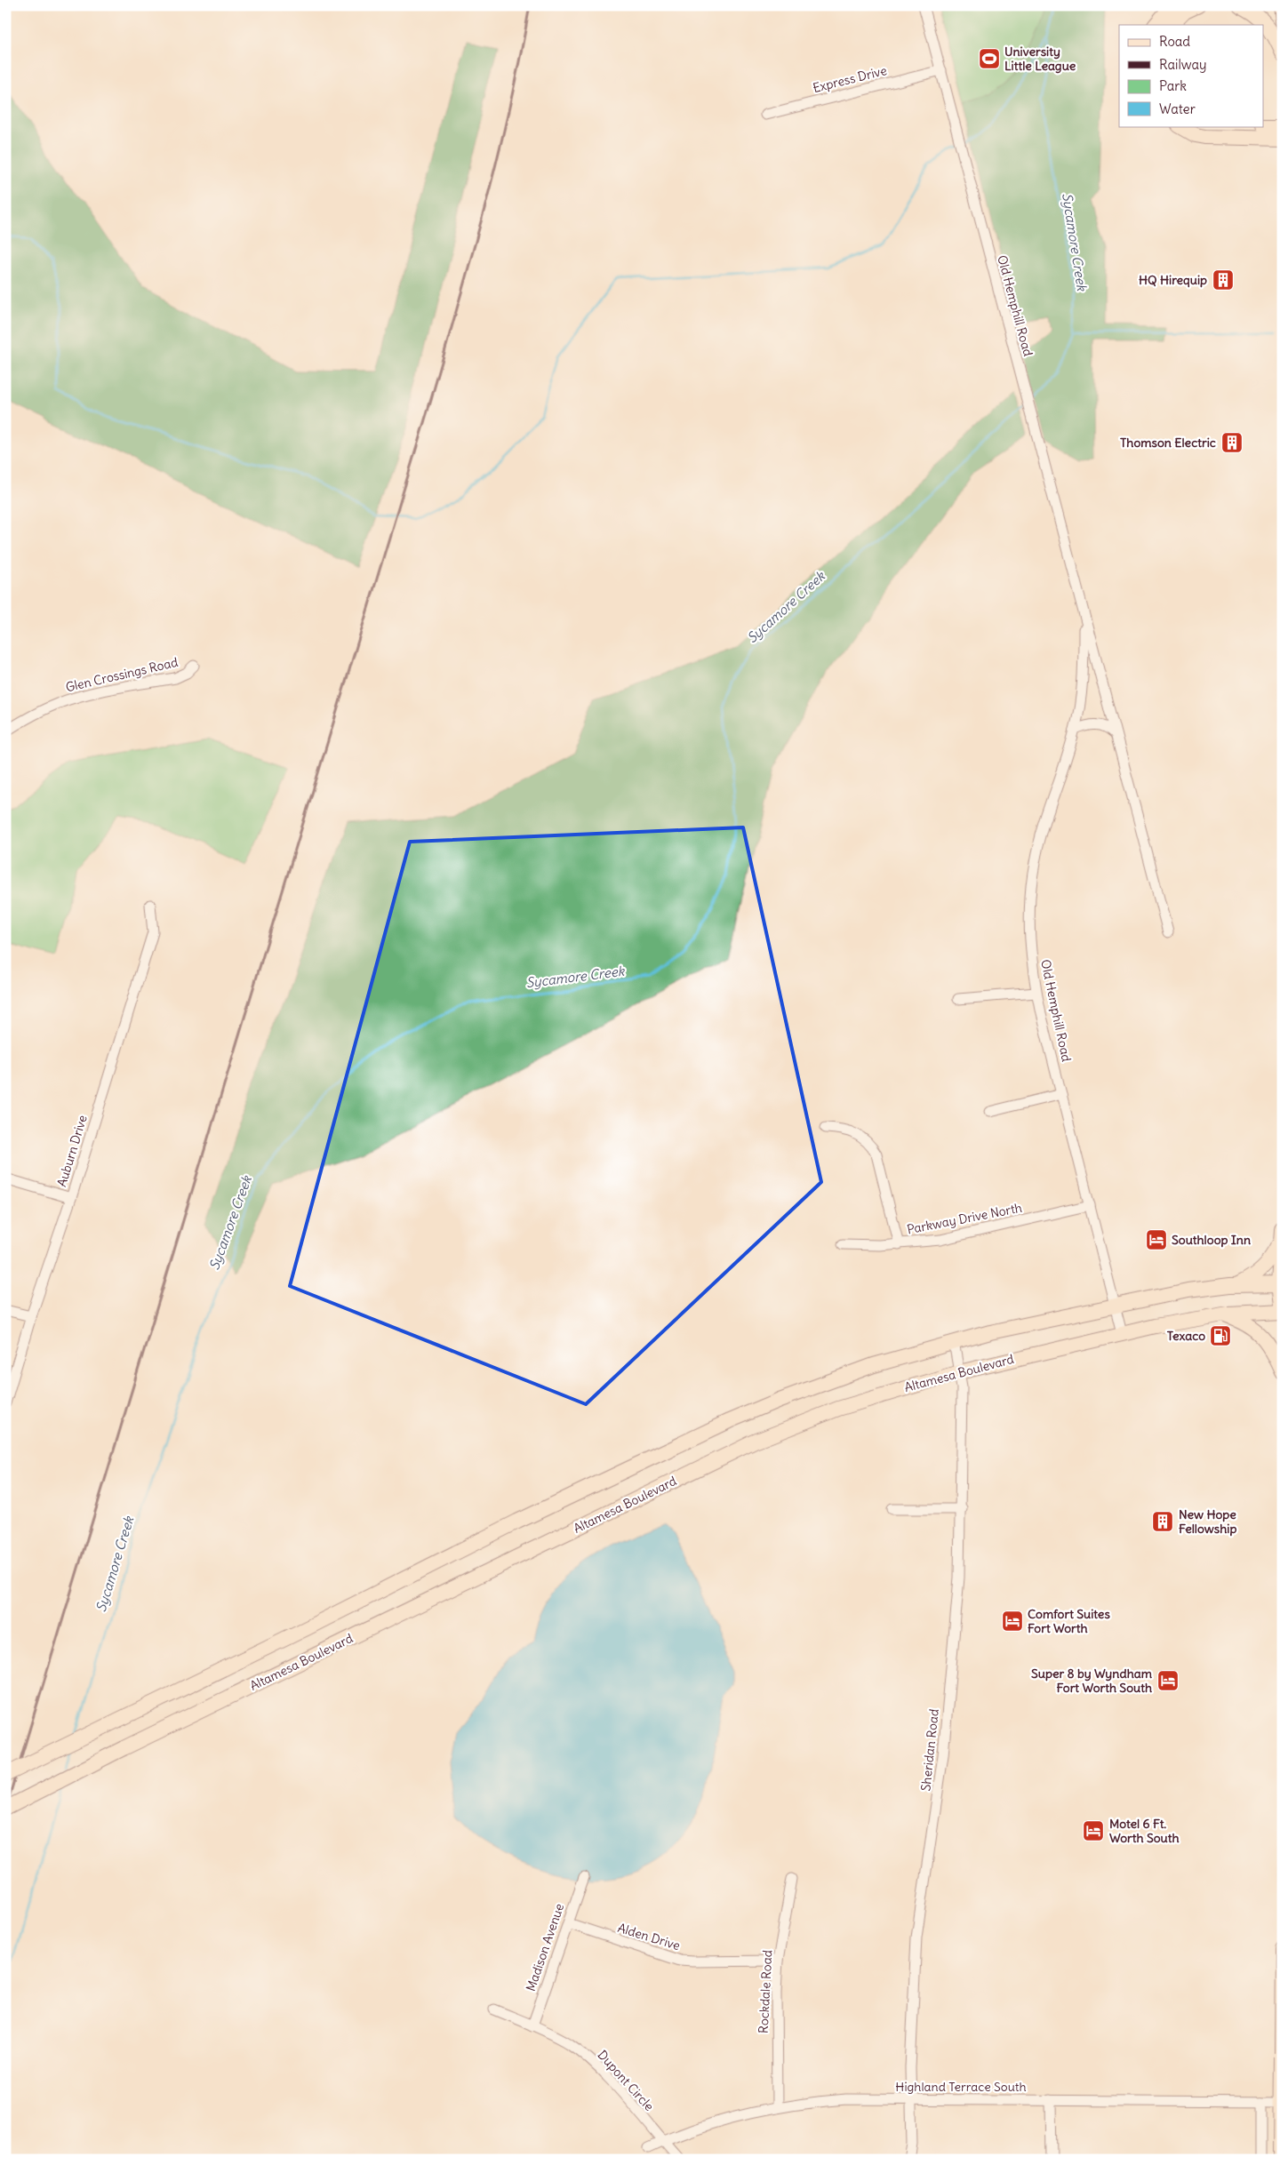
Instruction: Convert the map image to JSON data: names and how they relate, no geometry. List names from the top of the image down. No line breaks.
{"streets":{"main road":["Altamesa Boulevard"],"street":["Express Drive","Old Hemphill Road","Glen Crossings Road","Auburn Drive","Parkway Drive North","Sheridan Road","Alden Drive","Madison Avenue","Rockdale Road","Dupont Circle","Highland Terrace South"]},"crossings":[["Express Drive","Old Hemphill Road"],["Old Hemphill Road","Parkway Drive North"],["Old Hemphill Road","Altamesa Boulevard"],["Altamesa Boulevard","Sheridan Road"],["Sheridan Road","Highland Terrace South"],["Alden Drive","Madison Avenue"],["Alden Drive","Rockdale Road"],["Madison Avenue","Dupont Circle"],["Rockdale Road","Highland Terrace South"],["Dupont Circle","Highland Terrace South"]],"water":["Sycamore Creek"],"places":{"sports":["University Little League"],"building":["HQ Hirequip","Thomson Electric","New Hope Fellowship"],"hotel":["Southloop Inn","Comfort Suites Fort Worth","Super 8 by Wyndham Fort Worth South","Motel 6 Ft. Worth South"],"fuel station":["Texaco"]},"legend":["Road","Railway","Park","Water"]}
